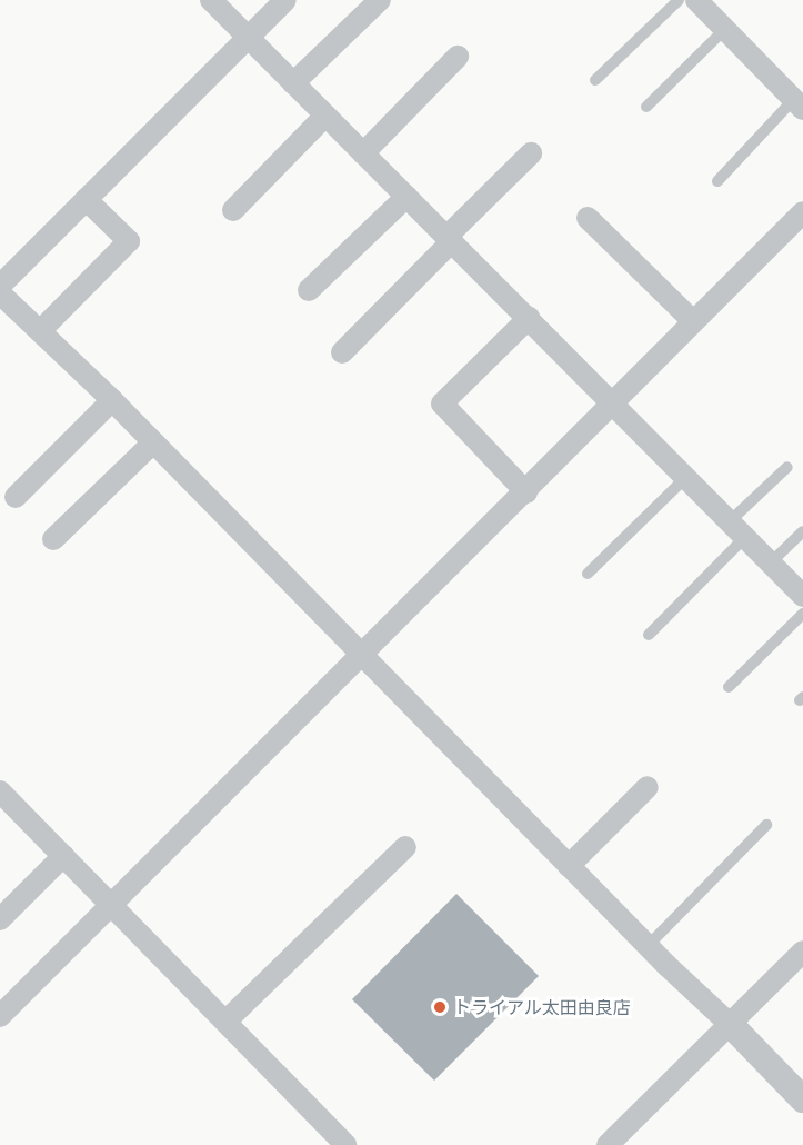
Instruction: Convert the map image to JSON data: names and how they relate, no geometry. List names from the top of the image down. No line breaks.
{"places":["トライアル太田由良店"]}
